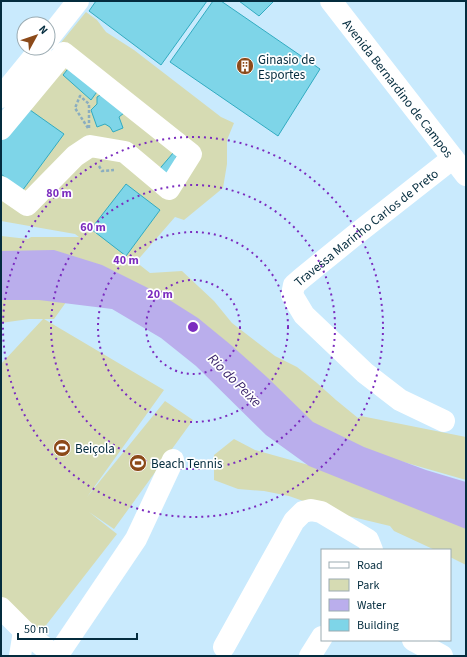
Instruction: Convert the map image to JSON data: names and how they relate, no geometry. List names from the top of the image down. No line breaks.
{"streets":{"street":["Avenida Bernardino de Campos","Travessa Marinho Carlos de Preto"]},"crossings":[["Avenida Bernardino de Campos","Travessa Marinho Carlos de Preto"]],"water":["Rio do Peixe"],"places":{"building":["Ginasio de Esportes"],"sports":["Beiçola","Beach Tennis"]},"legend":["Road","Park","Water","Building"],"scale_bar":"50 m","north":"top right","rings":["80 m","60 m","40 m","20 m"]}
